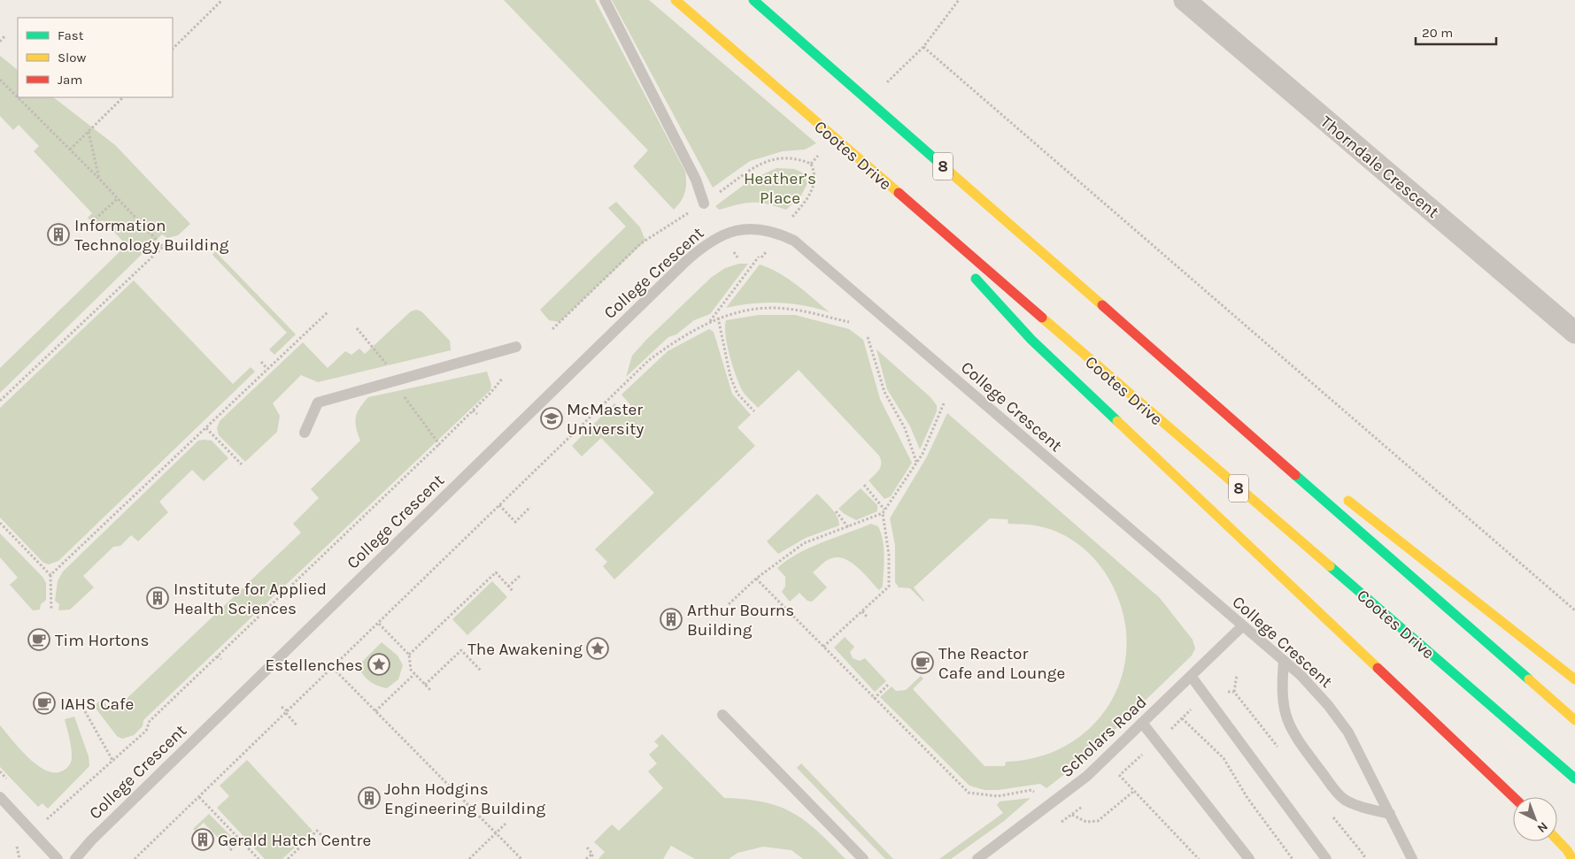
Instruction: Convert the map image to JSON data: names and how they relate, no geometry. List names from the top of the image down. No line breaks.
{"streets":{"main road":["Cootes Drive","8"],"street":["Thorndale Crescent"],"lane":["College Crescent","Scholars Road"]},"crossings":[["College Crescent","Scholars Road"]],"parks":["Heather’s Place"],"places":{"building":["Information Technology Building","Institute for Applied Health Sciences","Arthur Bourns Building","John Hodgins Engineering Building","Gerald Hatch Centre"],"school or university":["McMaster University"],"cafe":["Tim Hortons","The Reactor Cafe and Lounge","IAHS Cafe"],"place":["The Awakening","Estellenches"]},"legend":["Fast","Slow","Jam"],"scale_bar":"20 m","north":"bottom right"}
